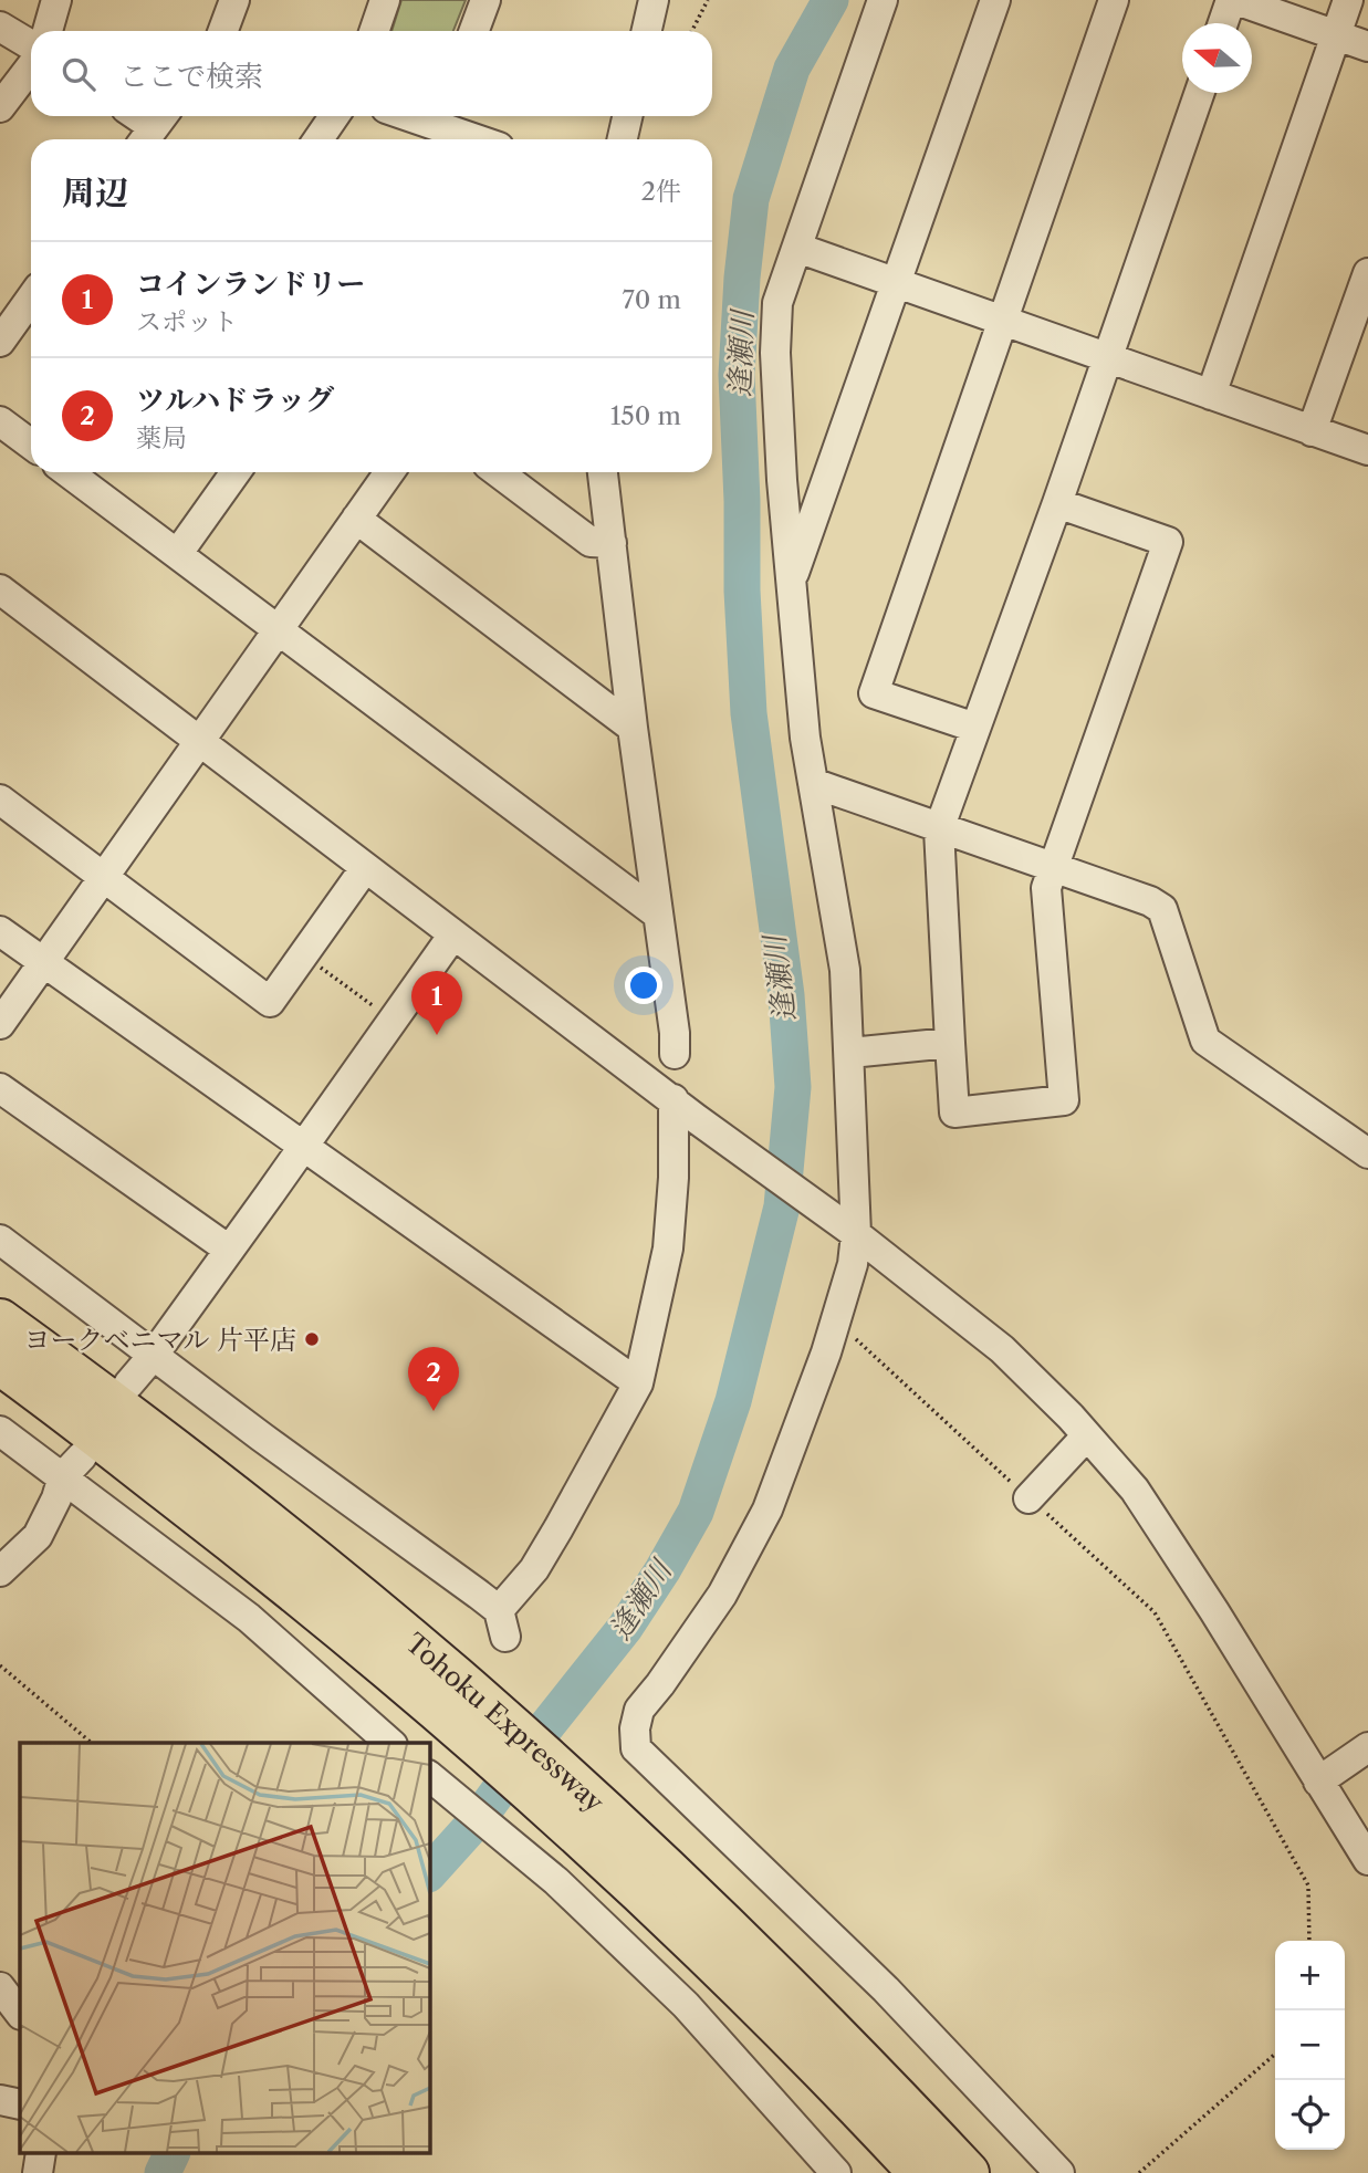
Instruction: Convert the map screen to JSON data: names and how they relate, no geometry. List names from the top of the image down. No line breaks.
{"streets":{"highway":["Tohoku Expressway"]},"water":["逢瀬川"],"places":["ヨークベニマル 片平店"],"north":"left","page":{"search":"ここで検索","heading":["周辺","2件"],"list":[{"mark":"1","name":"コインランドリー","note":"スポット","value":"70 m"},{"mark":"2","name":"ツルハドラッグ","note":"薬局","value":"150 m"}],"pins":["1","2"],"map_buttons":["+","−"]}}
